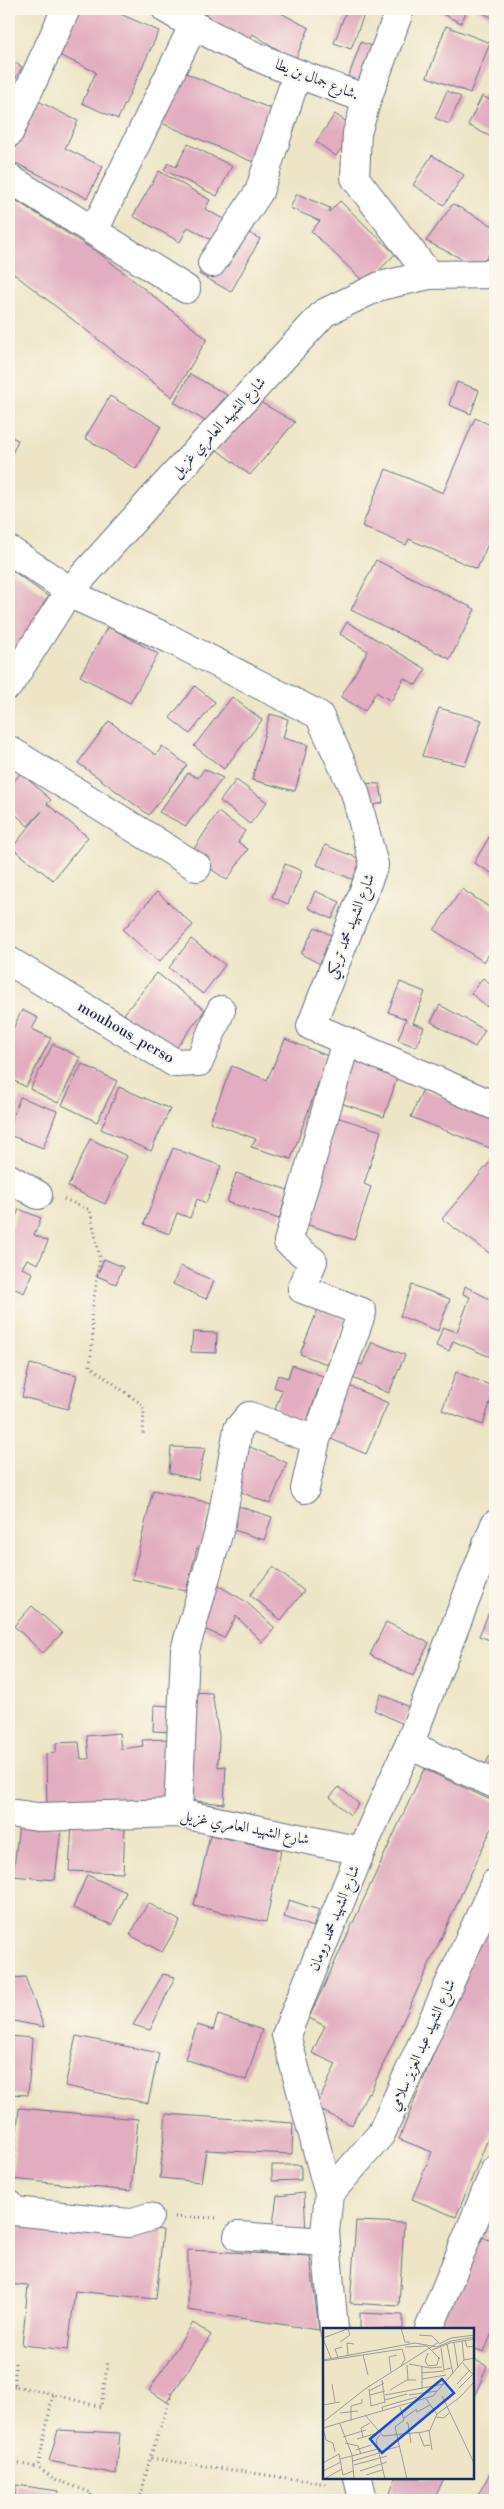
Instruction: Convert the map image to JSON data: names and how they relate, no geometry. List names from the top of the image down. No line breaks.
{"streets":{"street":["شارع جمال بن يطا.","شارع الشهيد العامري غزيل","شارع الشهيد محمد تريكي","mouhous_perso","شارع الشهيد محمد رومان","شارع الشهيد عبد العزيز سلامي"]},"crossings":[["شارع جمال بن يطا.","شارع الشهيد العامري غزيل"],["شارع الشهيد العامري غزيل","شارع الشهيد محمد تريكي"],["شارع الشهيد العامري غزيل","شارع الشهيد محمد رومان"],["شارع الشهيد محمد رومان","شارع الشهيد عبد العزيز سلامي"]]}
